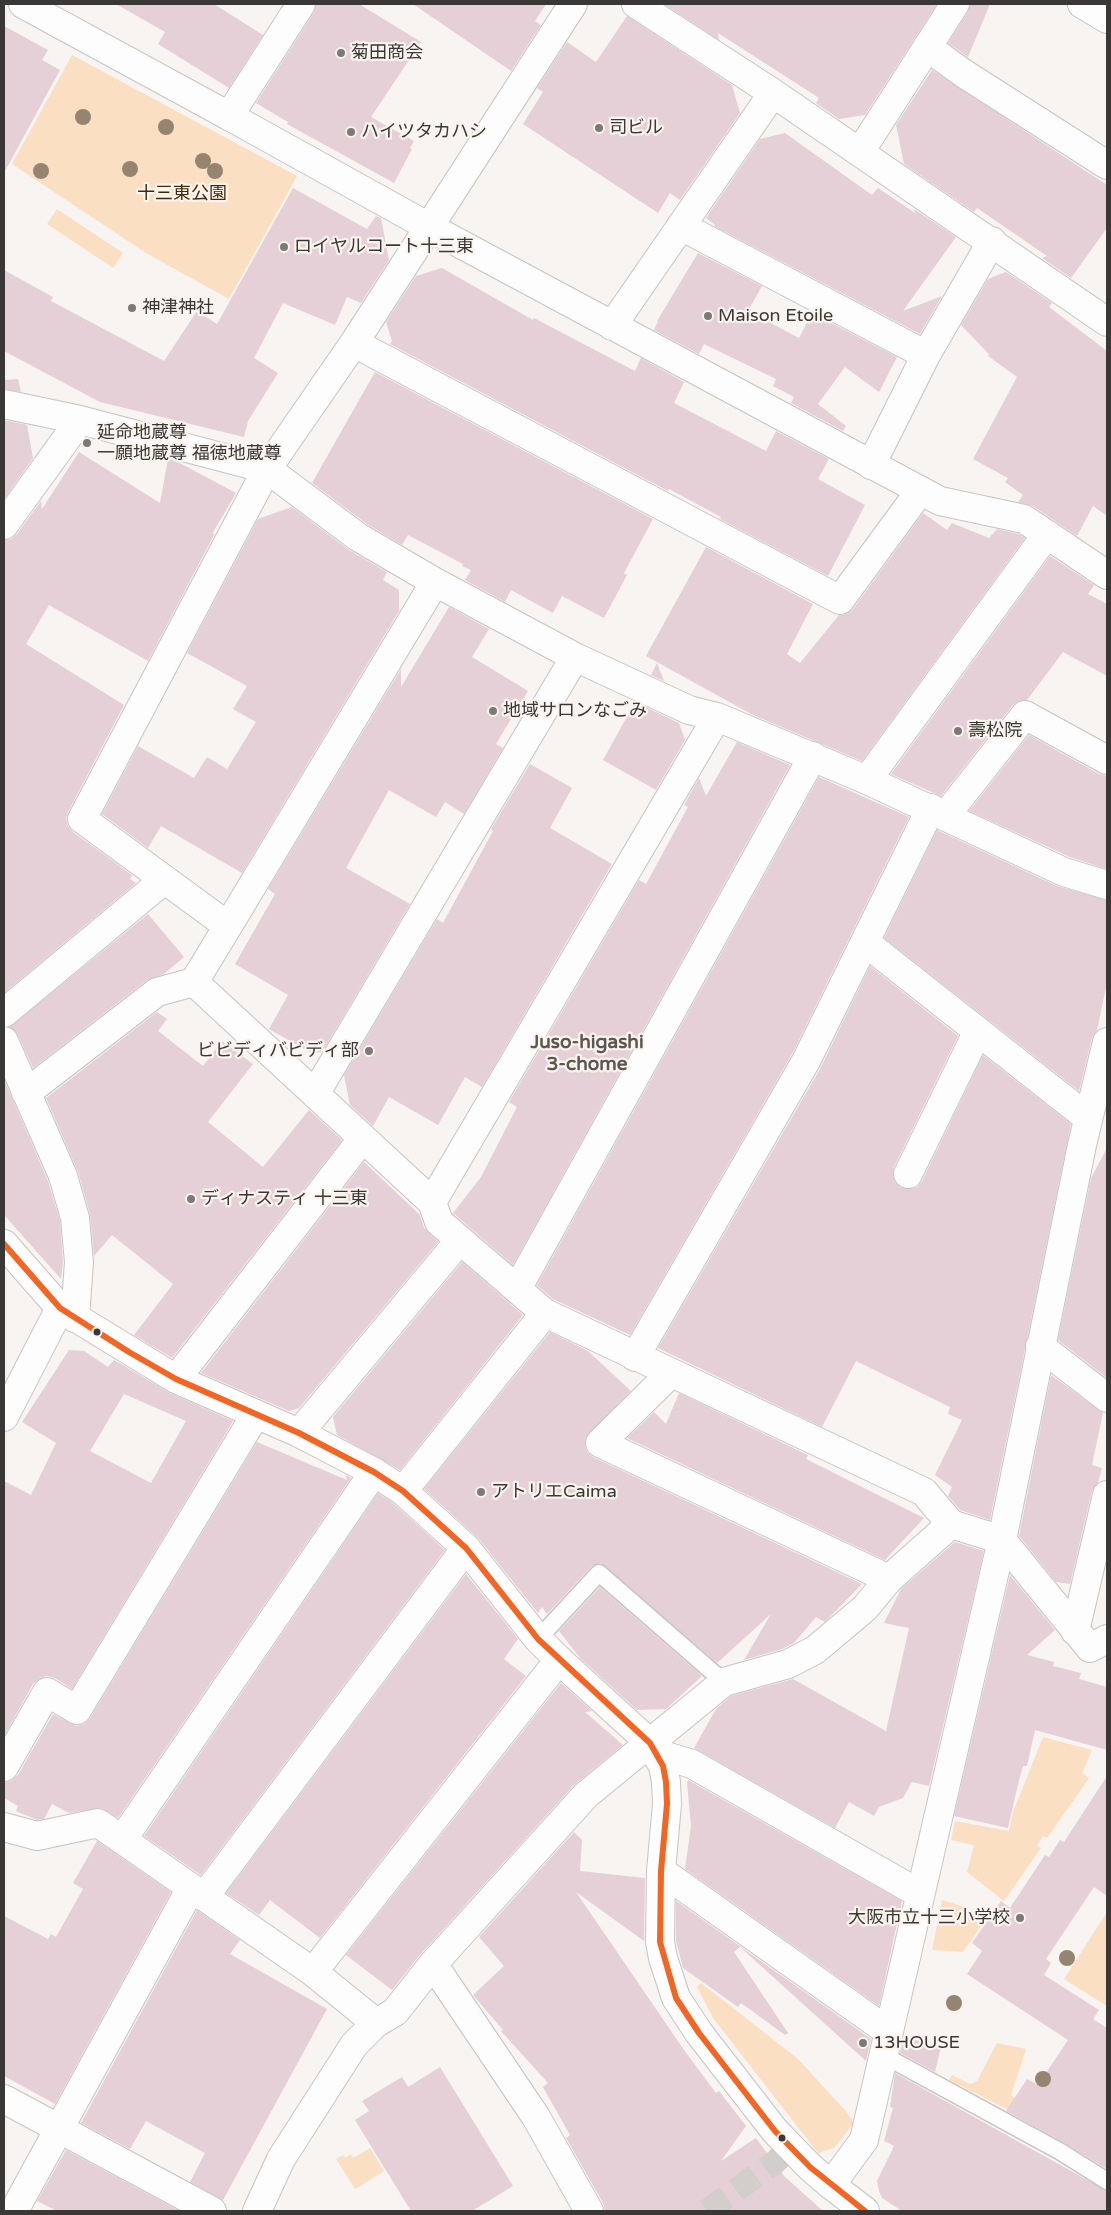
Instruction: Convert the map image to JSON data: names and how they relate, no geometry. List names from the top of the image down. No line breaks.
{"districts":["Juso-higashi 3-chome"],"parks":["十三東公園"],"places":["菊田商会","司ビル","ハイツタカハシ","ロイヤルコート十三東","神津神社","Maison Etoile","延命地蔵尊 一願地蔵尊 福徳地蔵尊","地域サロンなごみ","壽松院","ビビディバビディ部","ディナスティ 十三東","アトリエCaima","大阪市立十三小学校","13HOUSE"]}
